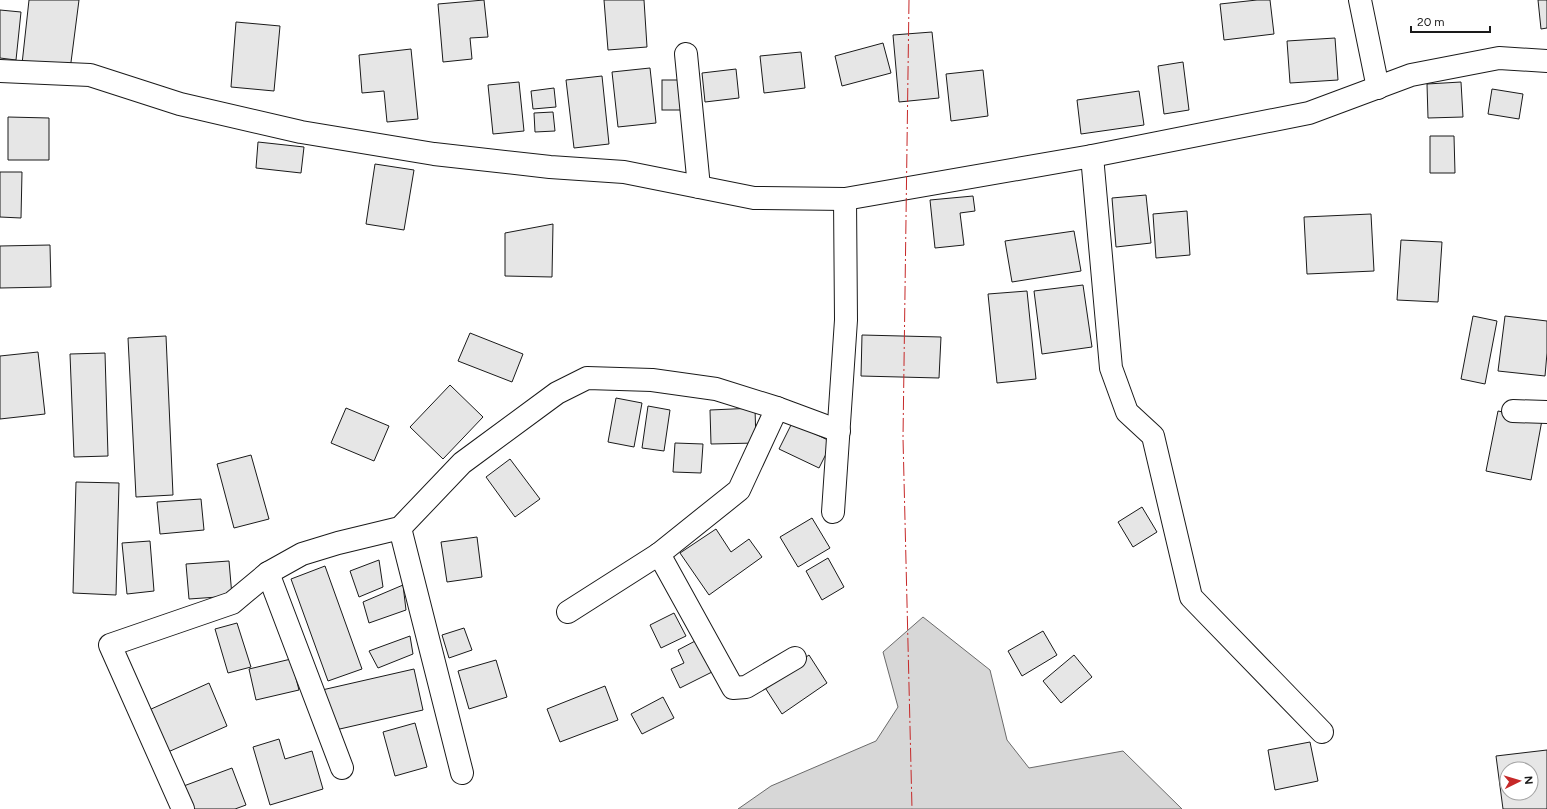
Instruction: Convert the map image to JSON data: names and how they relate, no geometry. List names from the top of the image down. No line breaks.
{"scale_bar":"20 m","north":"right"}
